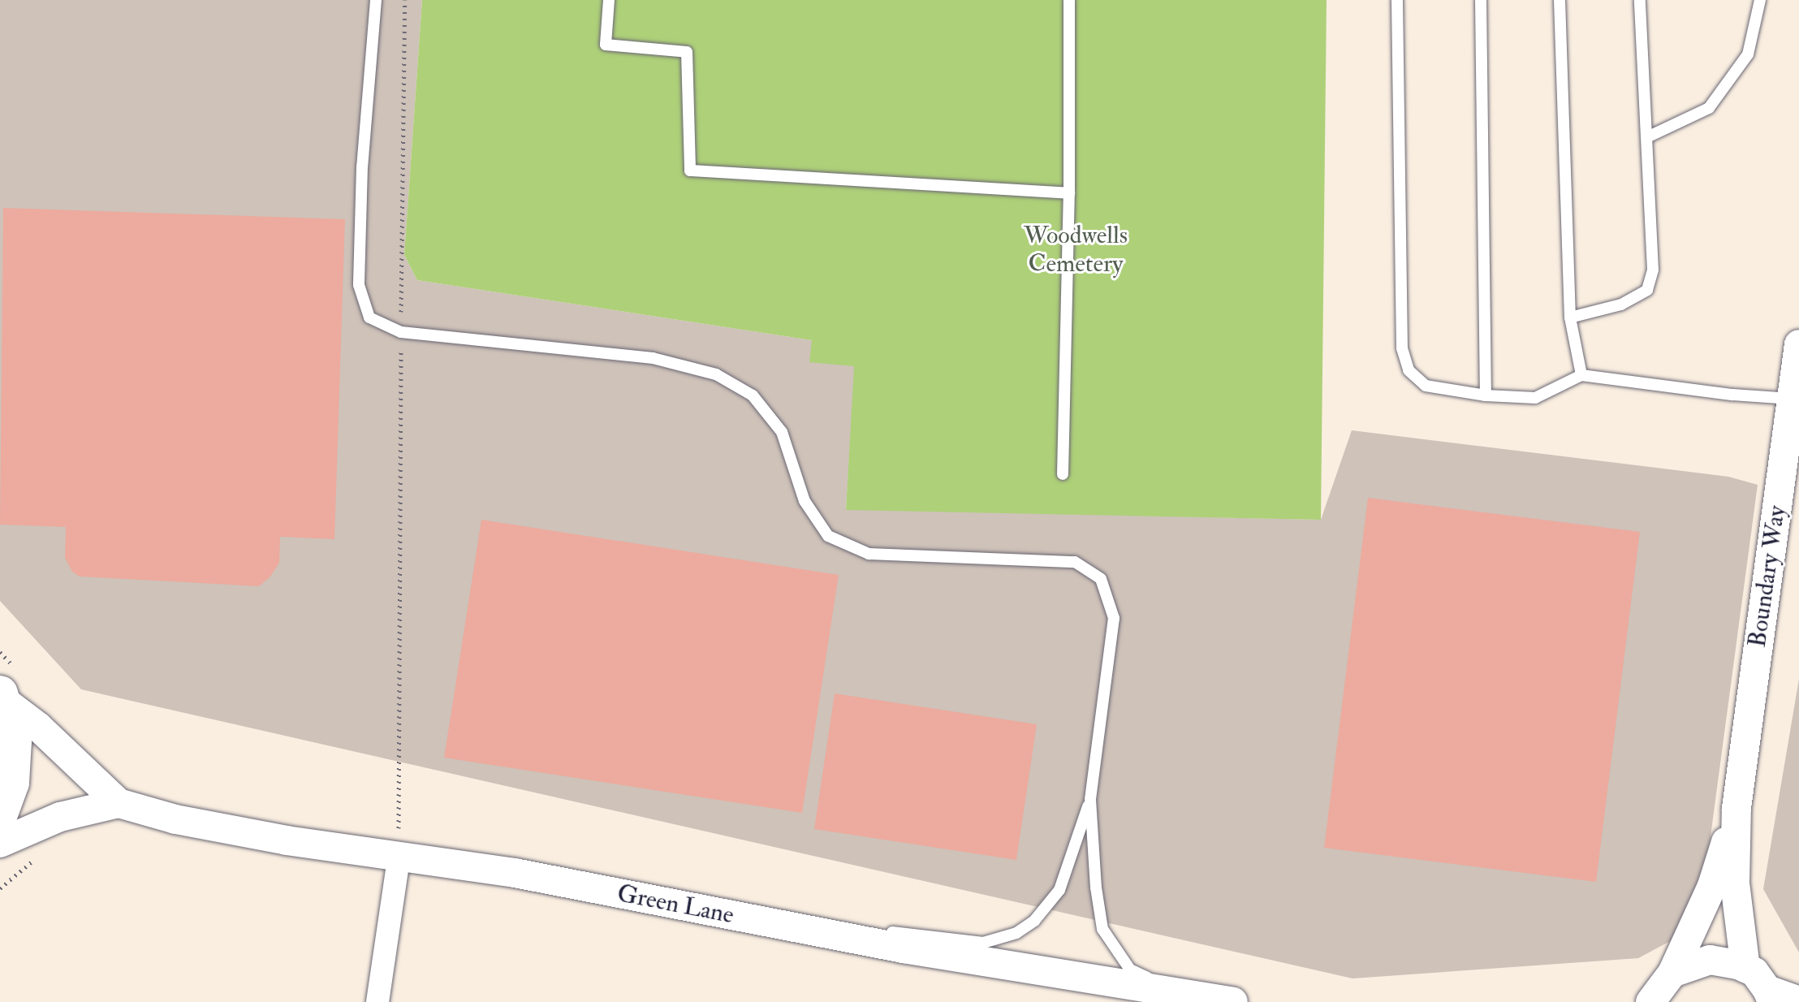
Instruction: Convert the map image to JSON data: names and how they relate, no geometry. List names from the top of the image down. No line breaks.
{"streets":{"street":["Boundary Way","Green Lane"]},"parks":["Woodwells Cemetery"]}
